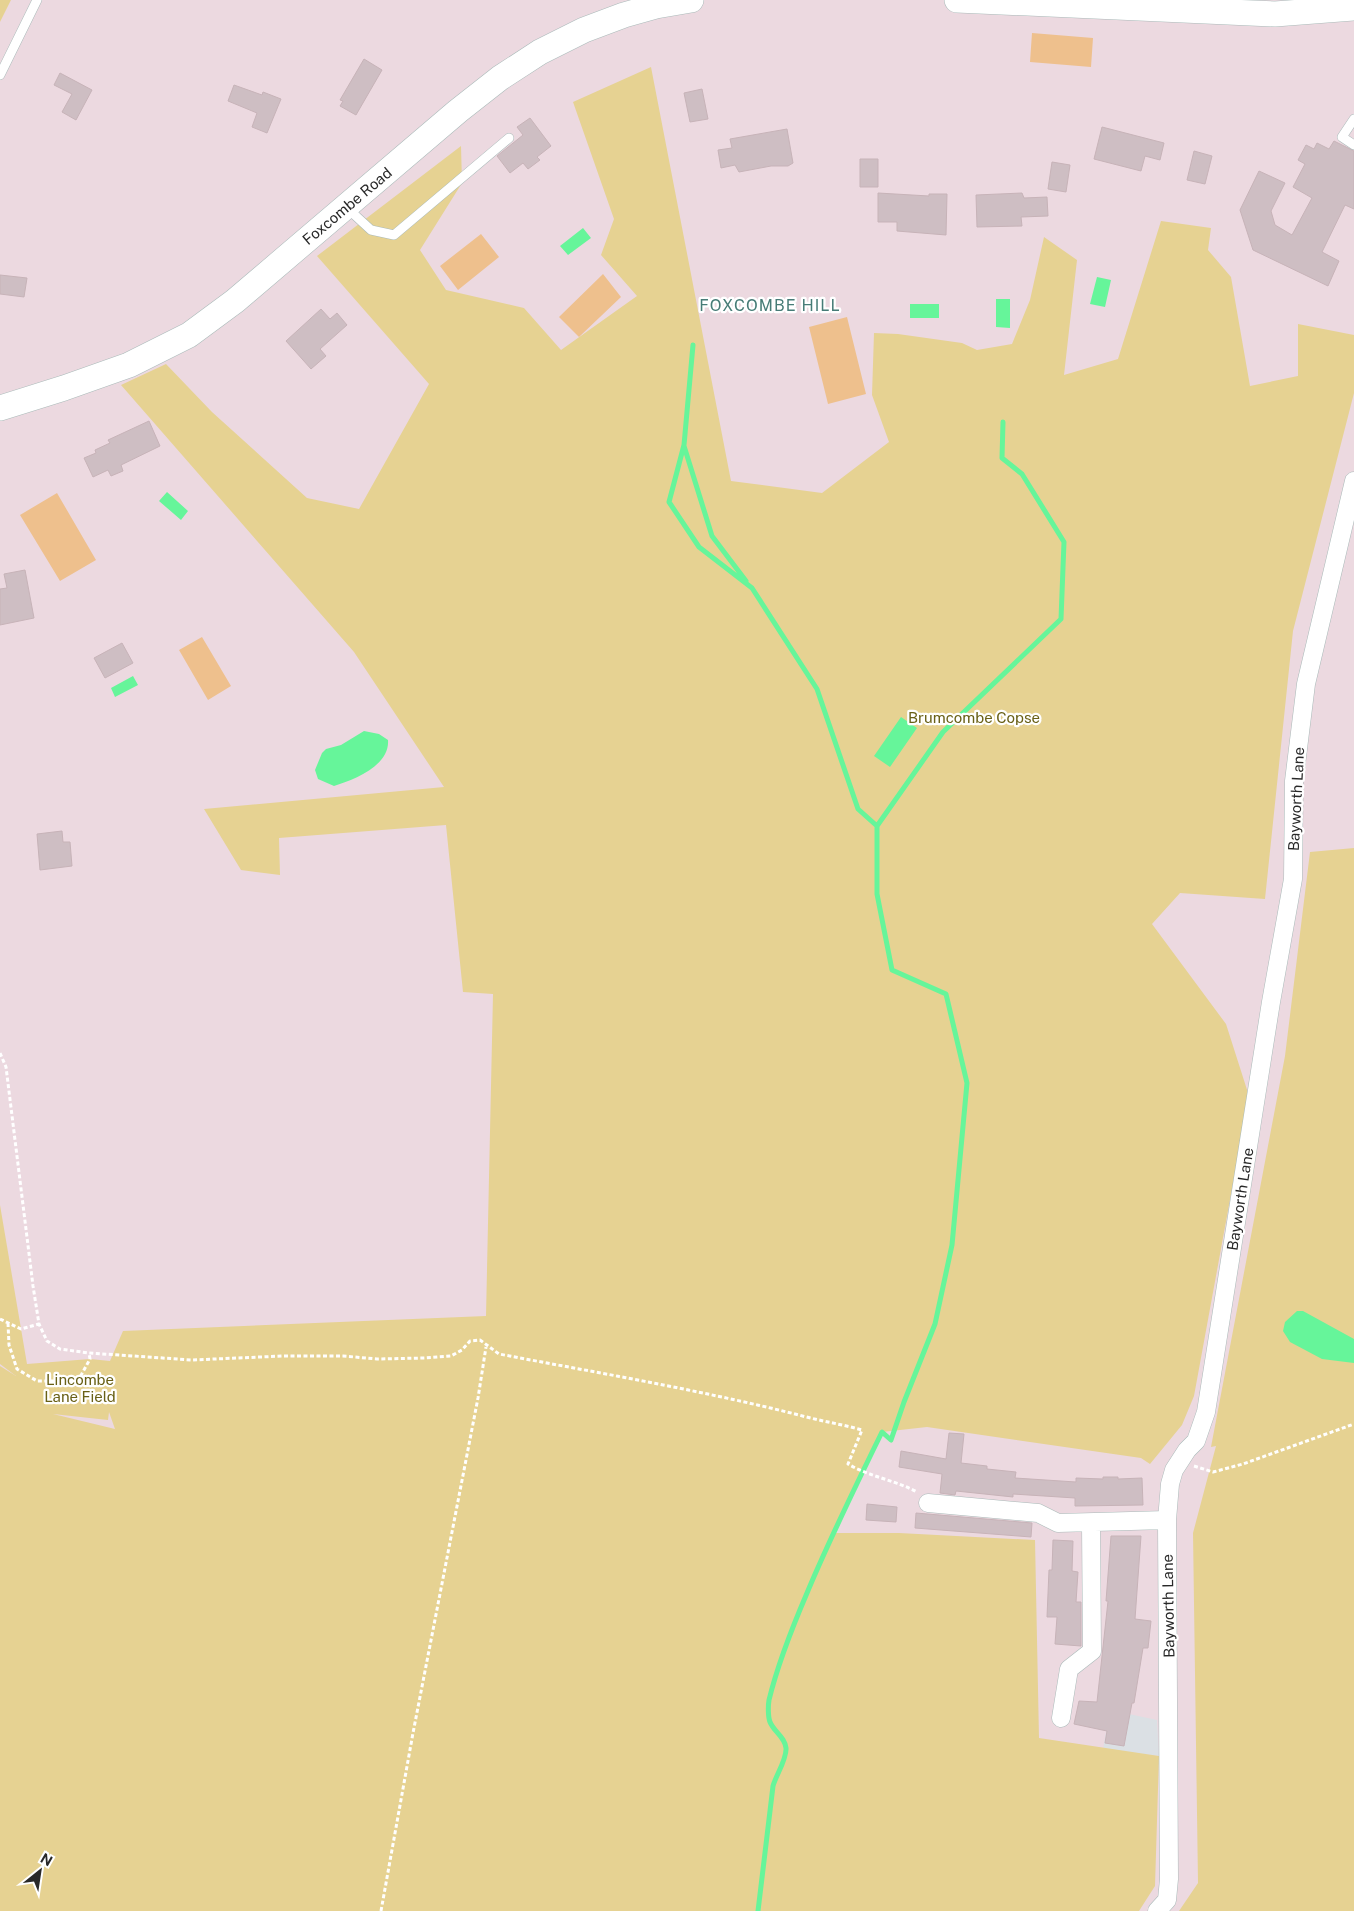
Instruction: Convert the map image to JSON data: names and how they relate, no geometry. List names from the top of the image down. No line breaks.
{"streets":{"street":["Foxcombe Road","Bayworth Lane"]},"districts":["FOXCOMBE HILL"],"parks":["Brumcombe Copse","Lincombe Lane Field"],"north":"top right"}
